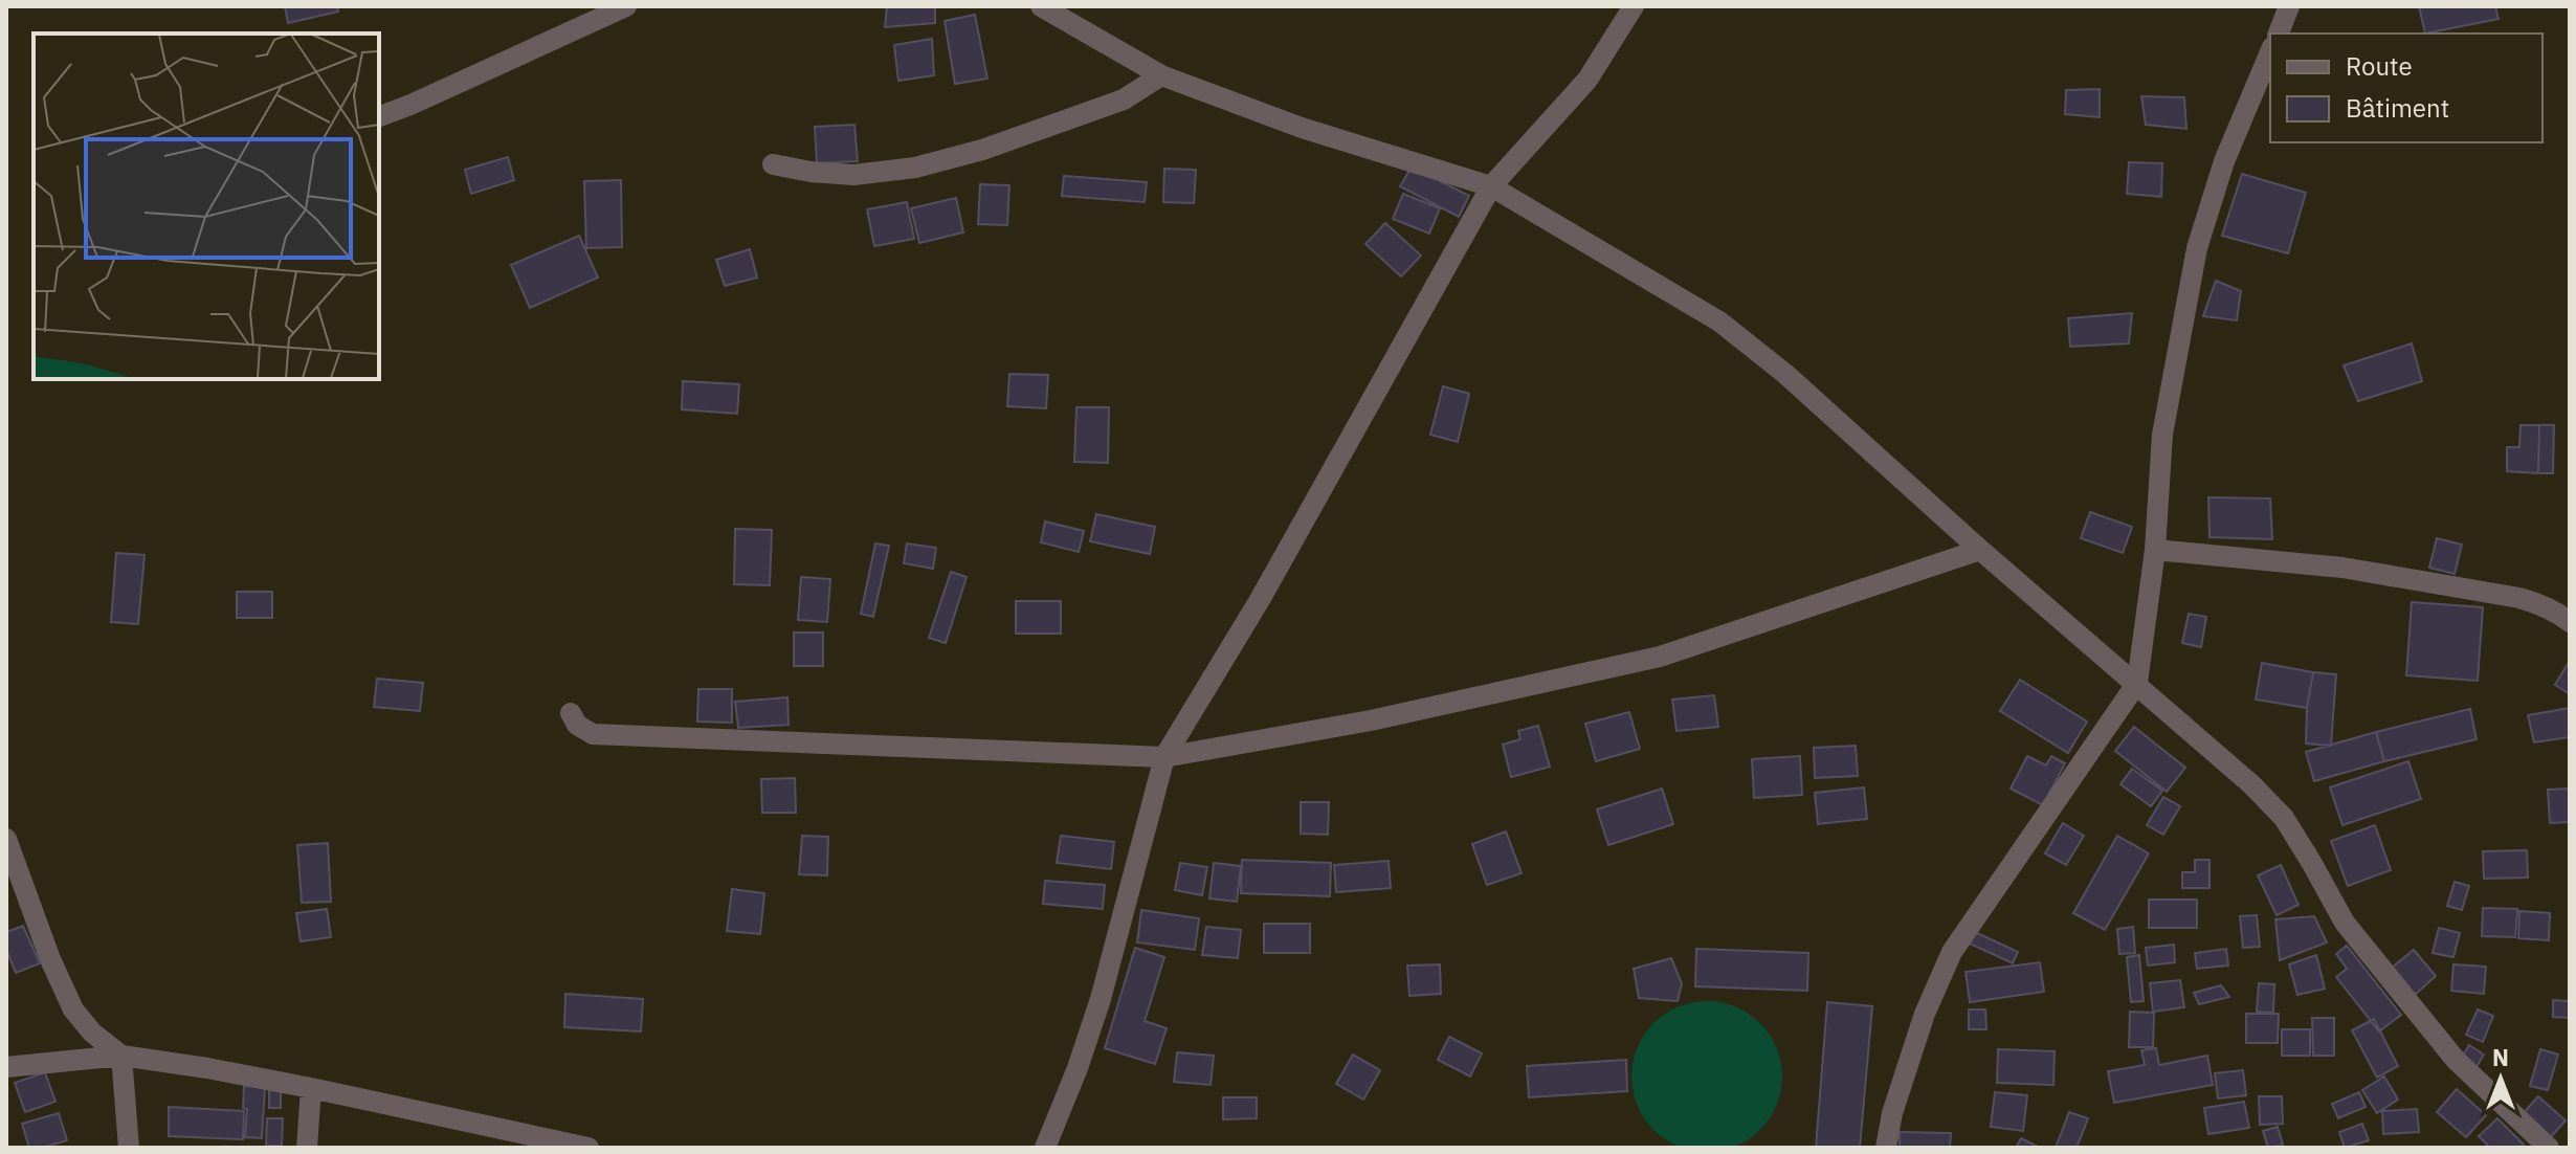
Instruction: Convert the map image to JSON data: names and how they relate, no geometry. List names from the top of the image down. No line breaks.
{"legend":["Route","Bâtiment"],"north":"top"}
